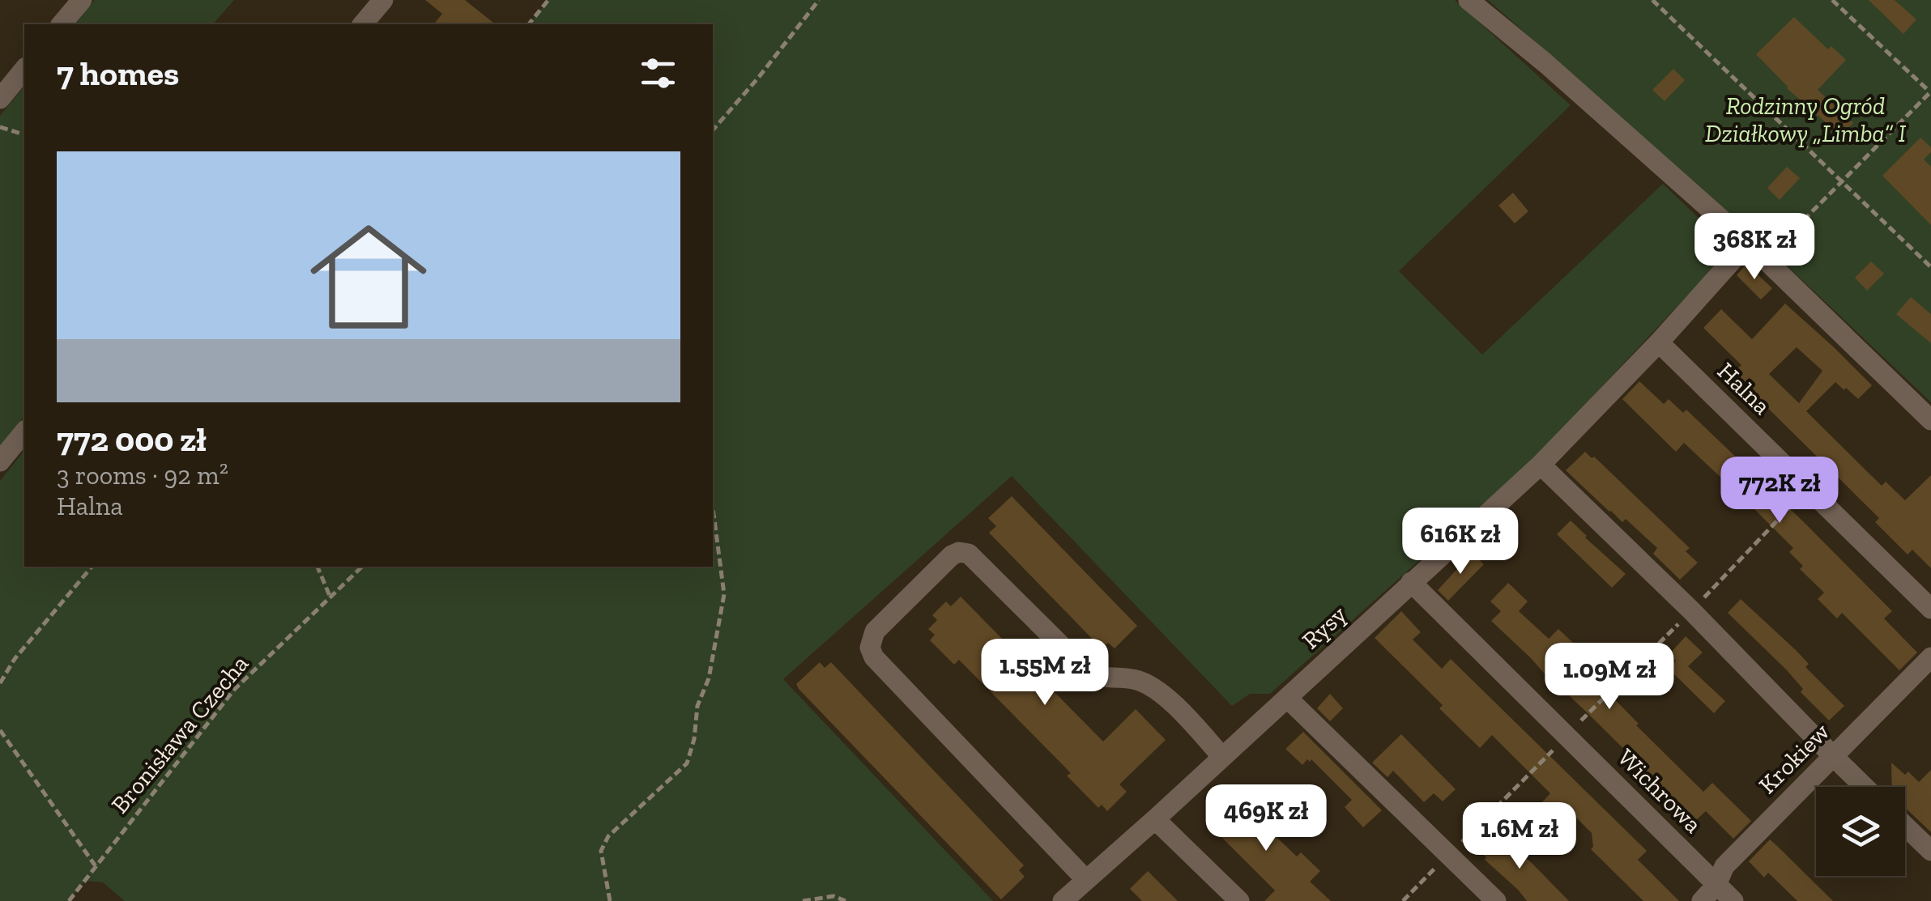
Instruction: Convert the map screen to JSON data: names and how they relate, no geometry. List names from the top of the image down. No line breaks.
{"streets":{"street":["Halna","Rysy","Krokiew","Wichrowa"],"path":["Bronisława Czecha"]},"crossings":[["Halna","Rysy"],["Rysy","Wichrowa"],["Krokiew","Wichrowa"]],"parks":["Rodzinny Ogród Działkowy „Limba” I"],"page":{"heading":"7 homes","list":[{"name":"772 000 zł","note":"3 rooms · 92 m² · Halna"}],"price":["368K zł","772K zł","616K zł","1.55M zł","1.09M zł","469K zł","1.6M zł"]}}
